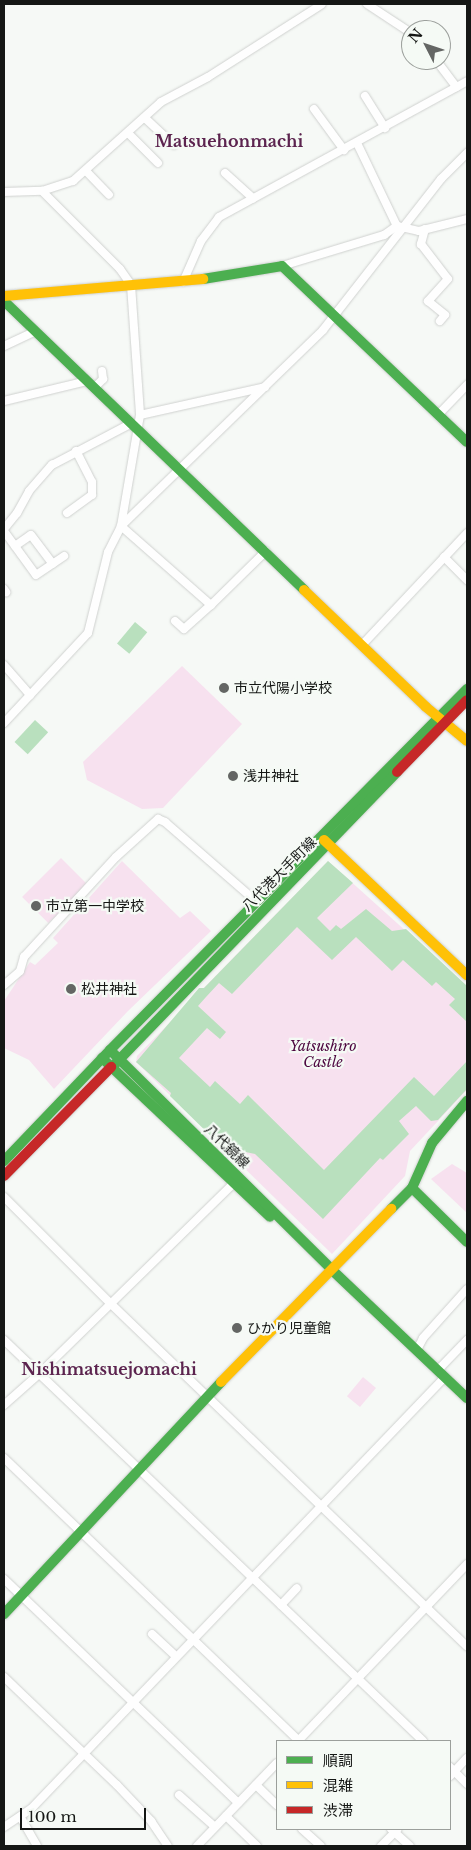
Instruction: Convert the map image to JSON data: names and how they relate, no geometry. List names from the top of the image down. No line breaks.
{"streets":{"street":["八代港大手町線","八代鏡線"]},"crossings":[["八代港大手町線","八代鏡線"]],"districts":["Matsuehonmachi","Nishimatsuejomachi"],"parks":["Yatsushiro Castle"],"places":["市立代陽小学校","浅井神社","市立第一中学校","松井神社","ひかり児童館"],"legend":["順調","混雑","渋滞"],"scale_bar":"100 m","north":"top left"}
